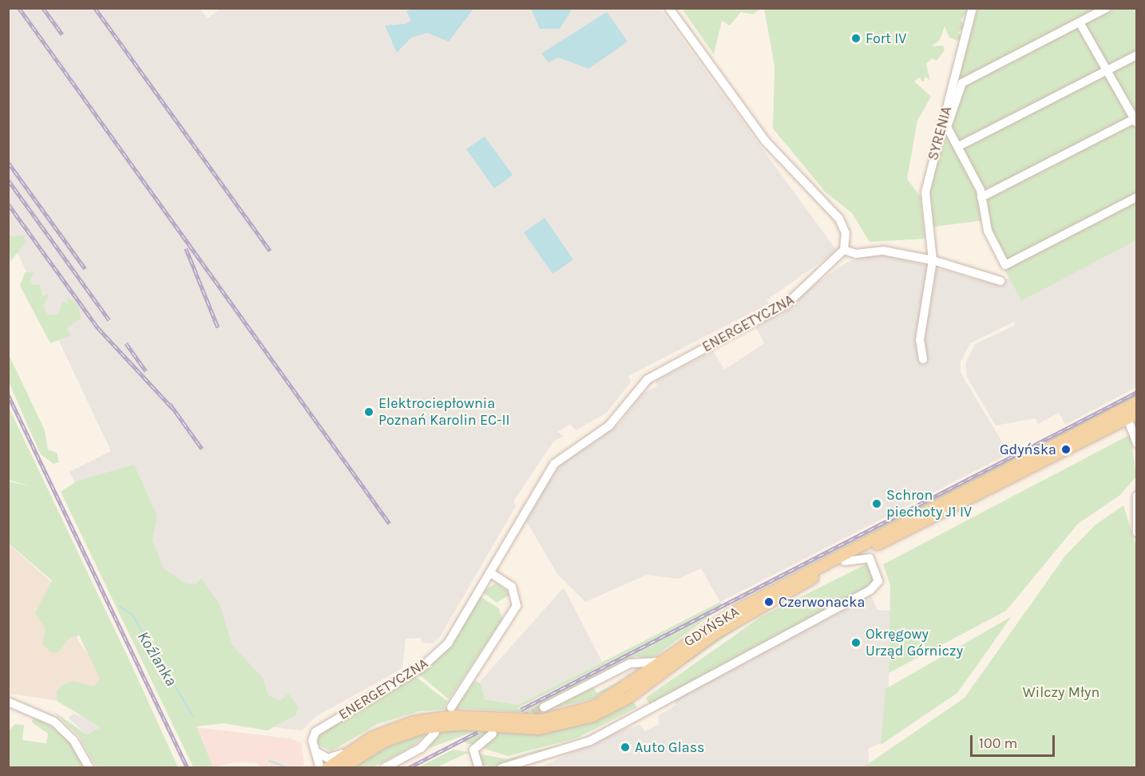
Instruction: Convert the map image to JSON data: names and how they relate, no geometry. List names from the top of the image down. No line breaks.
{"streets":{"main road":["GDYŃSKA"],"street":["SYRENIA","ENERGETYCZNA"]},"water":["Koźlanka"],"parks":["Wilczy Młyn"],"places":["Fort IV","Elektrociepłownia Poznań Karolin EC-II","Gdyńska","Schron piechoty J1 IV","Czerwonacka","Okręgowy Urząd Górniczy","Auto Glass"],"scale_bar":"100 m"}
